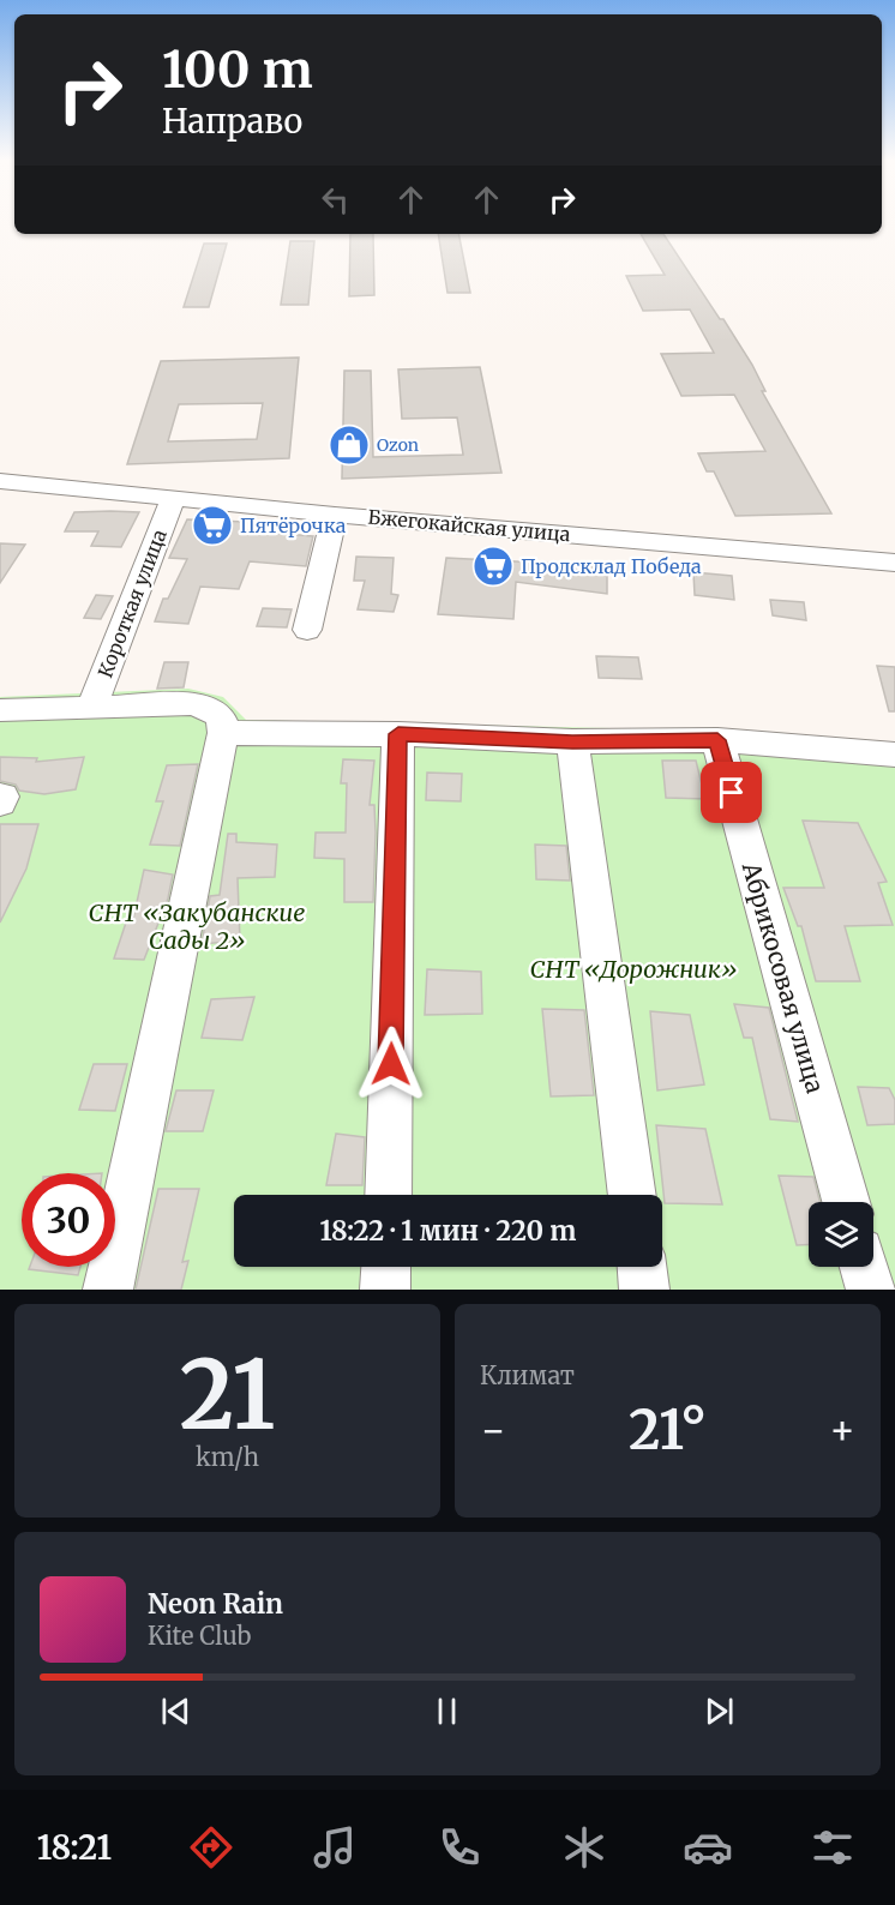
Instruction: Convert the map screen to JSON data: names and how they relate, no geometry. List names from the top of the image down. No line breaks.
{"streets":{"street":["Бжегокайская улица","Короткая улица","Абрикосовая улица"]},"crossings":[["Бжегокайская улица","Короткая улица"]],"parks":["СНТ «Закубанские Сады 2»","СНТ «Дорожник»"],"places":{"shop":["Ozon"],"supermarket":["Пятёрочка","Продсклад Победа"]},"page":{"turn":["100 m","Направо"],"limit":"30","trip":"18:22 · 1 мин · 220 m","tile":[["21","km/h"],"Климат"],"heat":["−","21°","+"],"song":["Neon Rain","Kite Club"],"tabs":"18:21"}}
